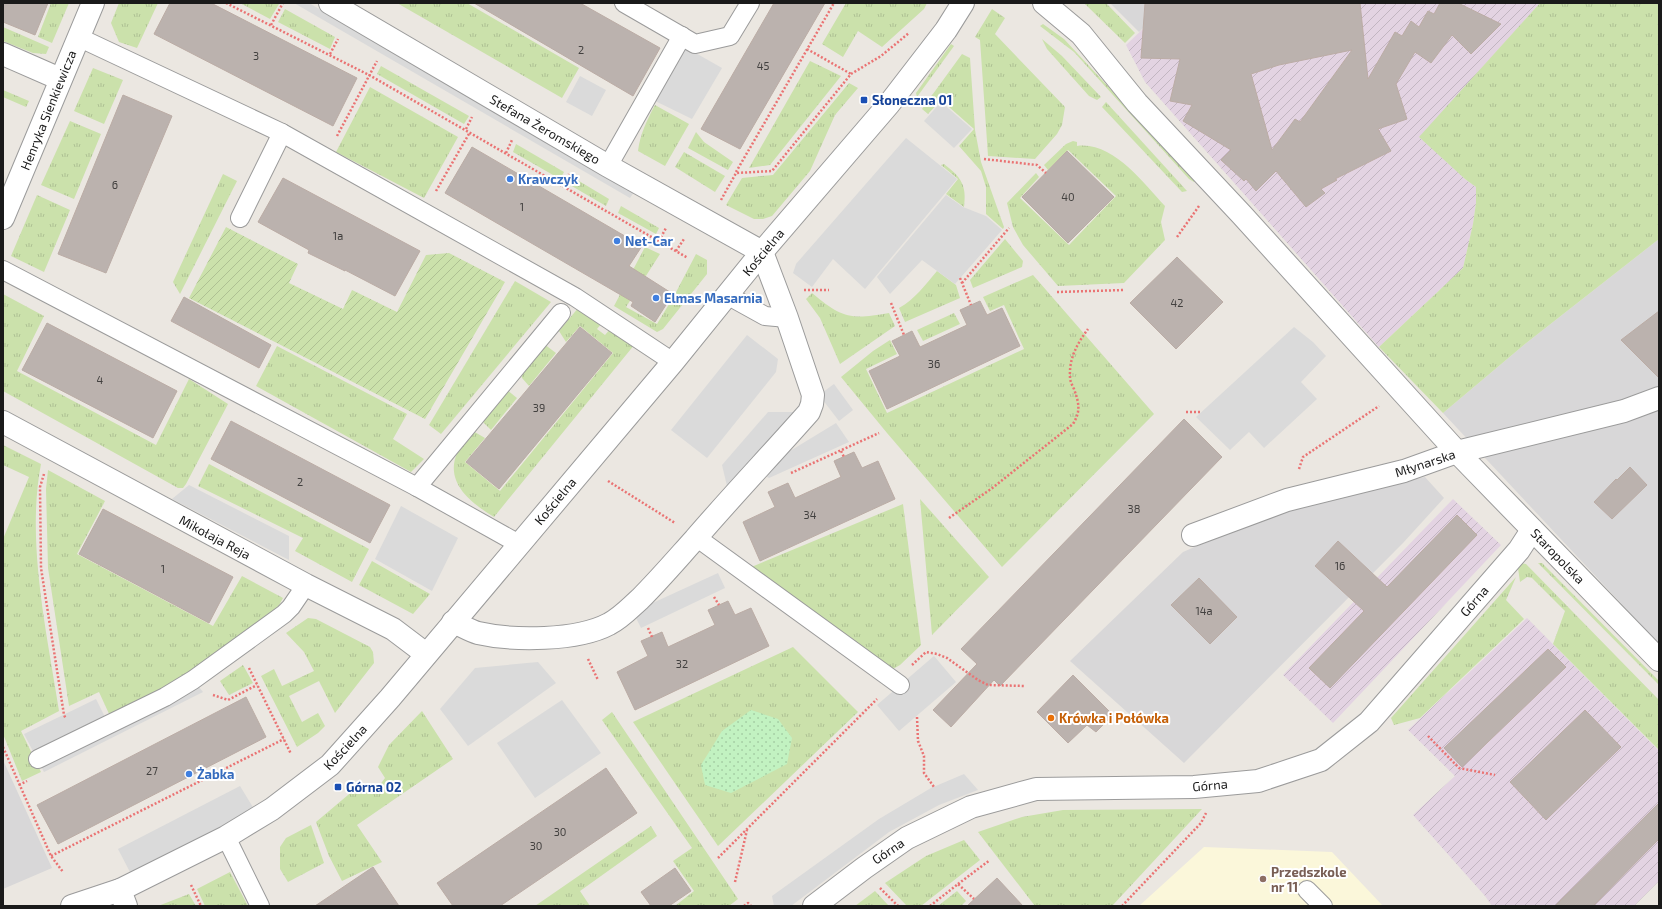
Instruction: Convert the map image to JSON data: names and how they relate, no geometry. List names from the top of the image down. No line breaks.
{"streets":{"street":["Henryka Sienkiewicza","Stefana Żeromskiego","Kościelna","Młynarska","Mikołaja Reja","Staropolska","Górna"]},"crossings":[["Stefana Żeromskiego","Kościelna"],["Kościelna","Mikołaja Reja"],["Młynarska","Staropolska"],["Staropolska","Górna"]],"places":{"transit":["Słoneczna 01","Górna 02"],"other":["Krawczyk","Net-Car","Elmas Masarnia","Krówka i Połówka","Żabka","Przedszkole nr 11"]},"house_numbers":["2","3","45","6","40","1","1a","42","36","4","39","2","38","34","16","1","14a","32","27","30","30"]}
